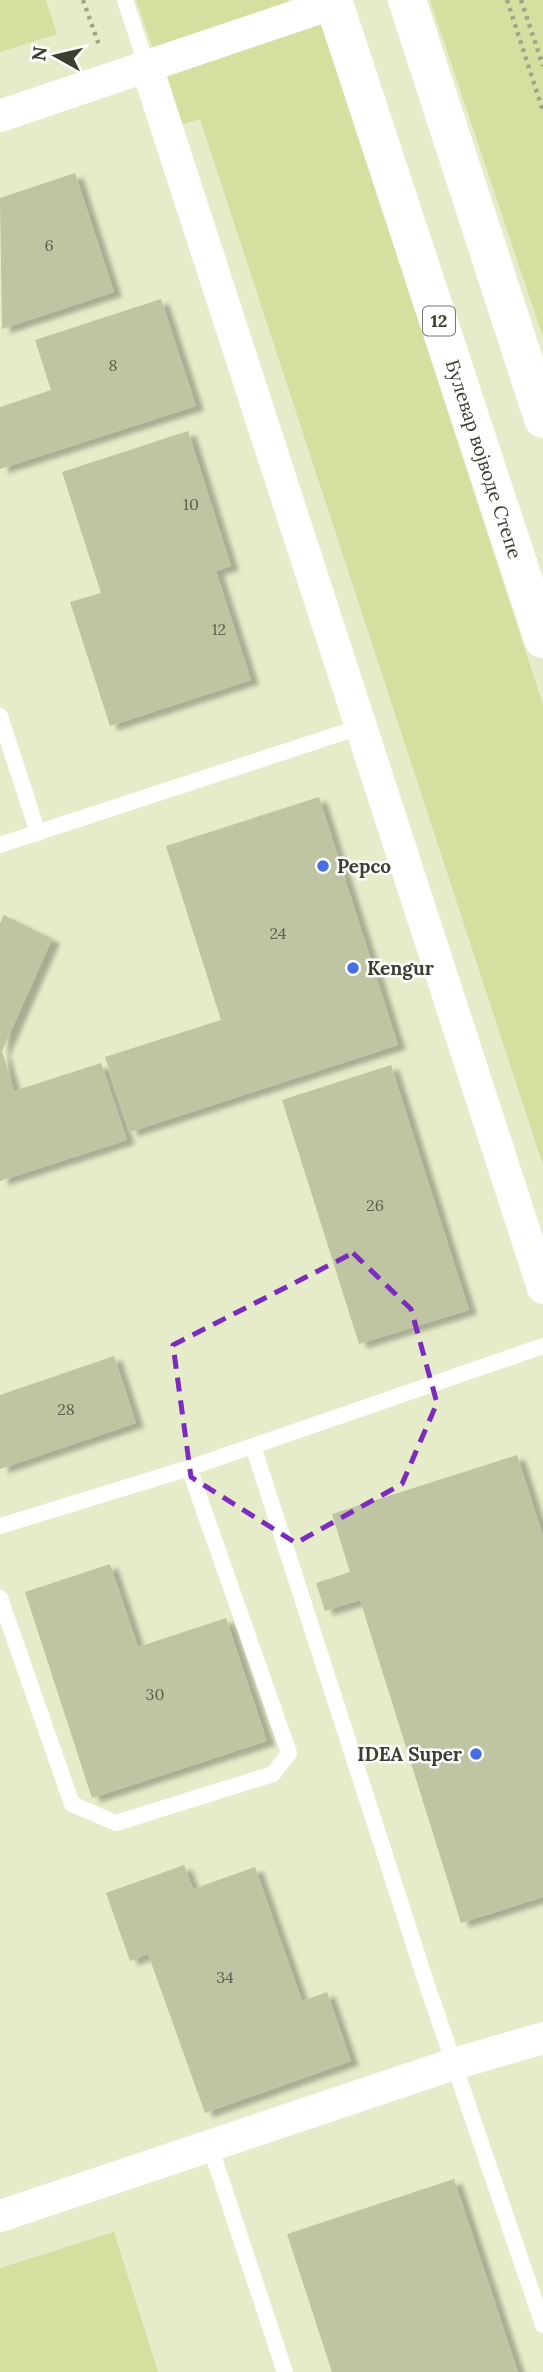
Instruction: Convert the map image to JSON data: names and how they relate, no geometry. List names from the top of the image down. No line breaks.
{"streets":{"main road":["12","Булевар војводе Степе"]},"places":["Pepco","Kengur","IDEA Super"],"house_numbers":["6","8","10","12","24","26","28","30","34"],"north":"left"}
